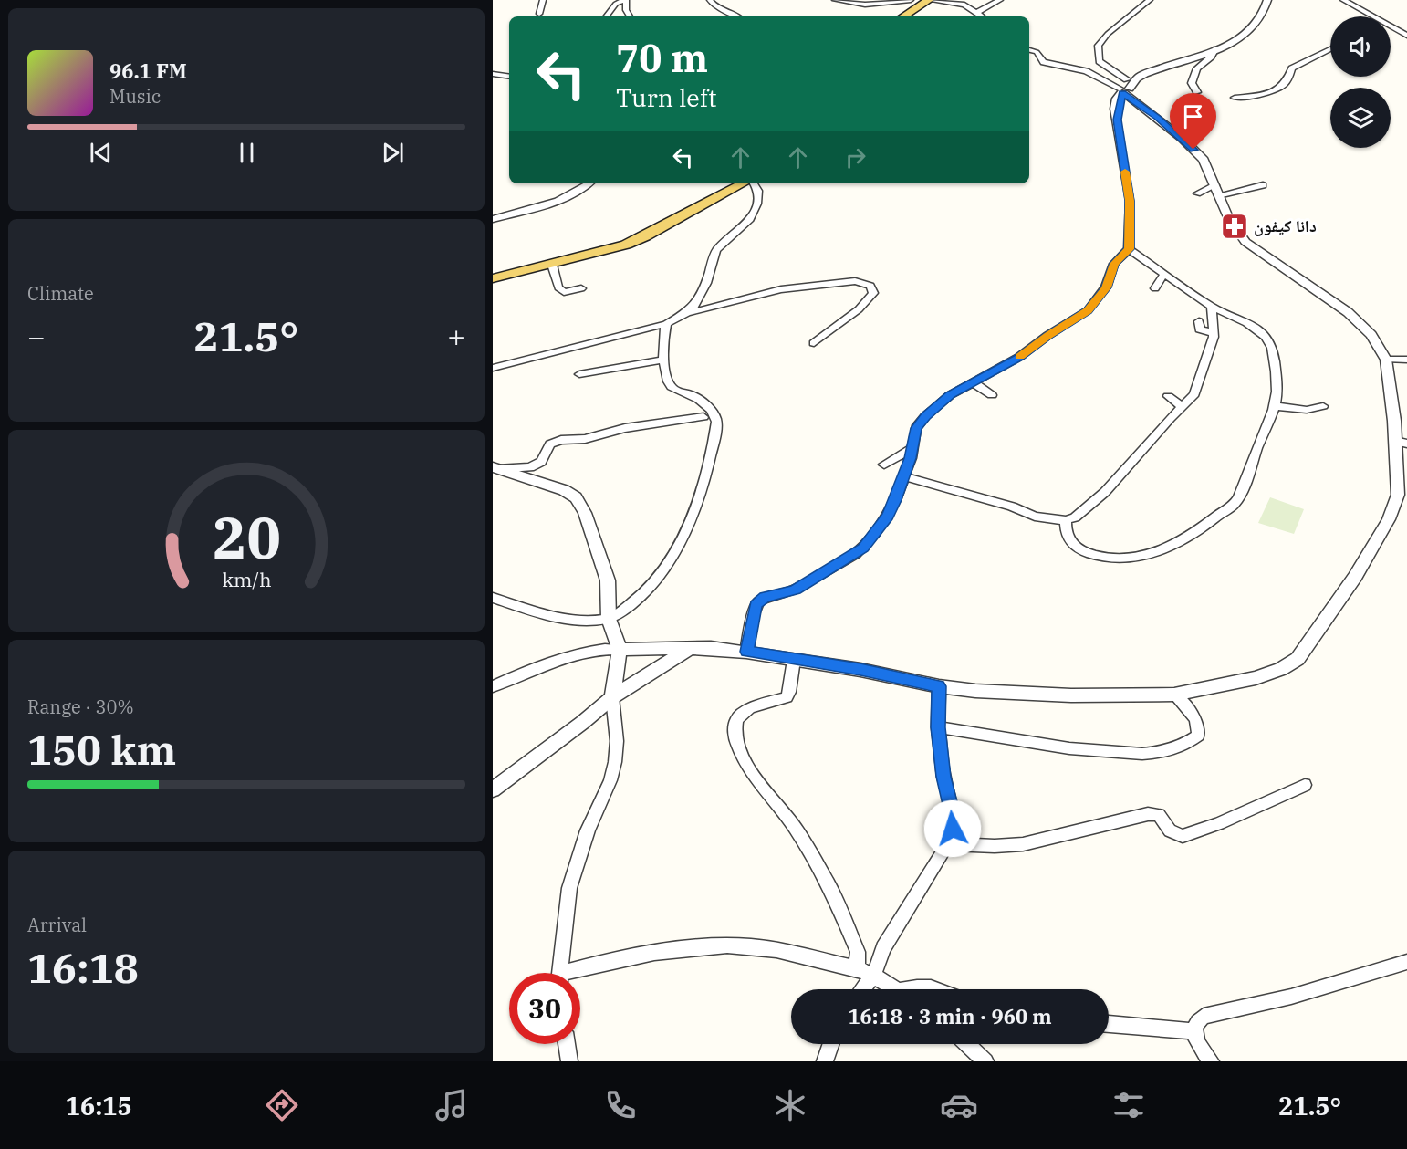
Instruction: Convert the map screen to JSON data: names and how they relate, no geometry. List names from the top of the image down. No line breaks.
{"places":{"pharmacy":["دانا كيفون"]},"page":{"turn":["70 m","Turn left"],"song":["96.1 FM","Music"],"tile":["Climate",["Range · 30%","150 km"],["Arrival","16:18"]],"heat":["−","21.5°","+"],"limit":"30","trip":"16:18 · 3 min · 960 m","tabs":["16:15","21.5°"],"gauge":["20","km/h"]}}
